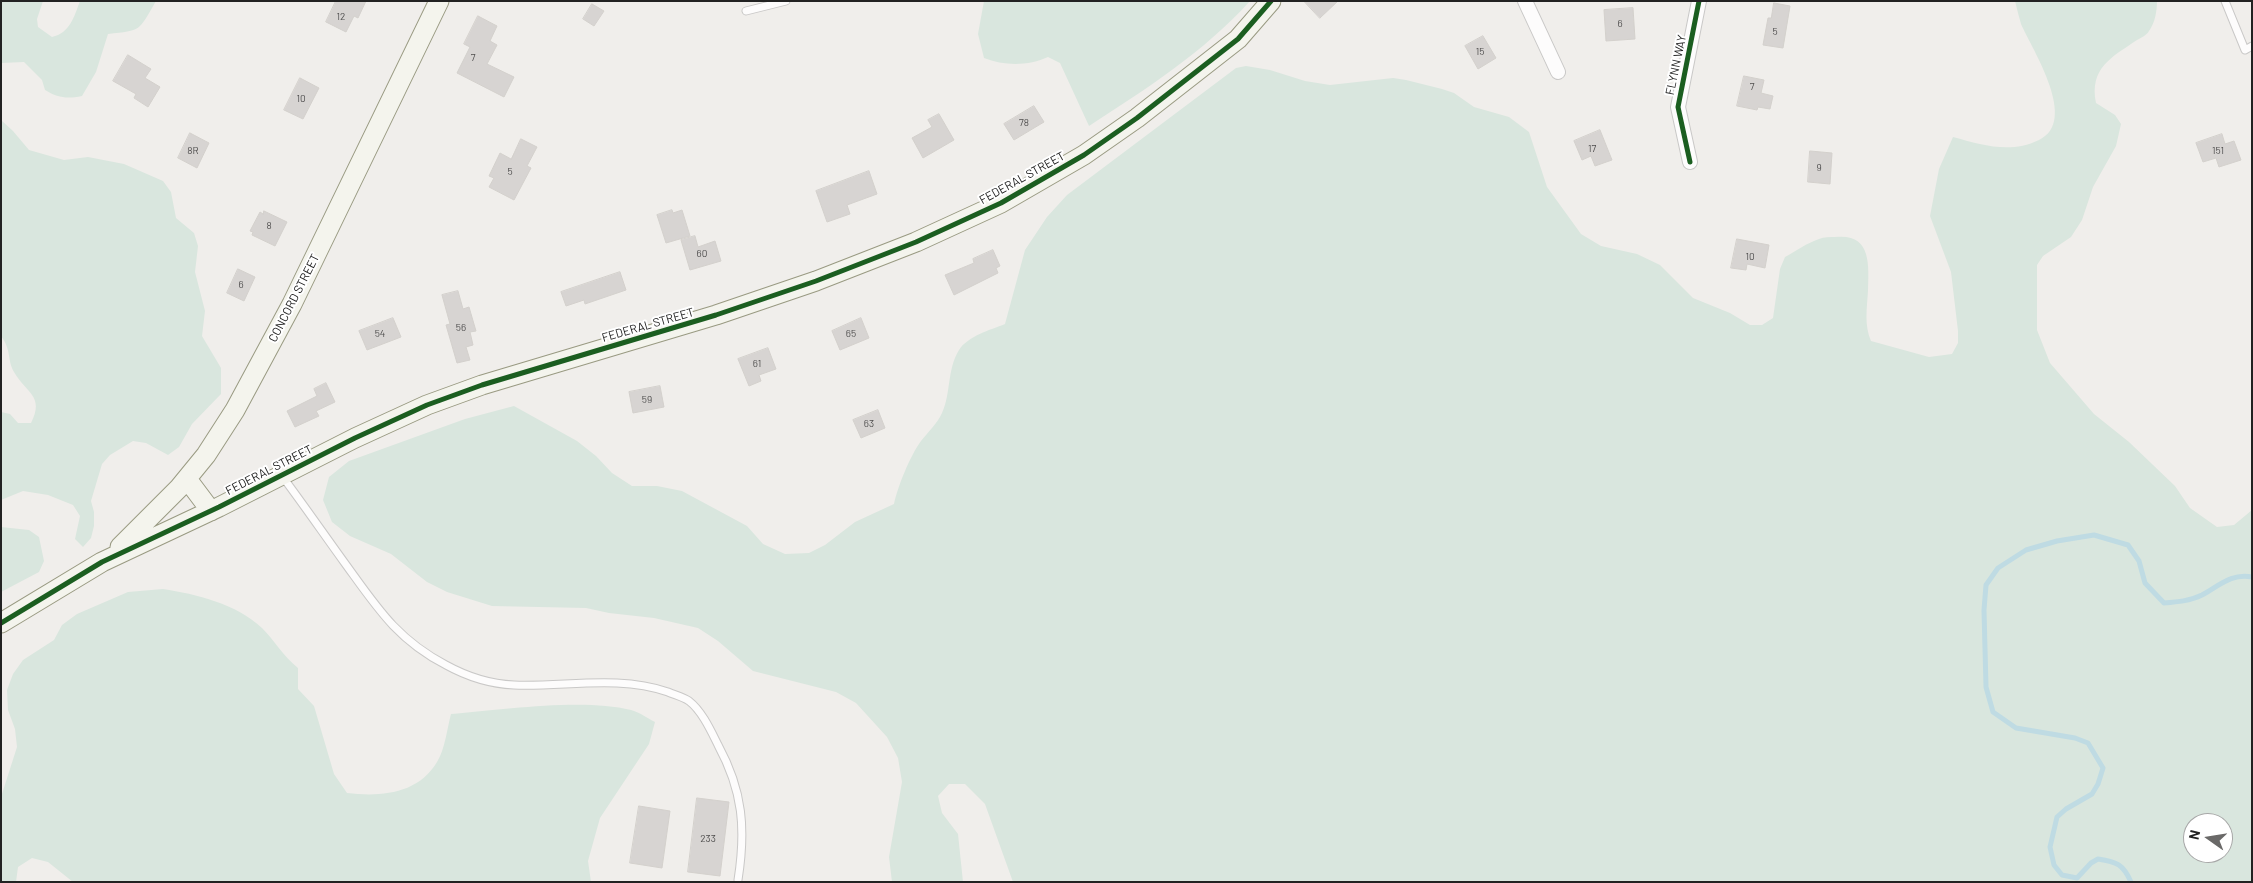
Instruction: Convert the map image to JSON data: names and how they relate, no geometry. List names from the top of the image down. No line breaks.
{"streets":{"street":["FLYNN WAY","FEDERAL STREET","CONCORD STREET"]},"crossings":[["FEDERAL STREET","CONCORD STREET"]],"house_numbers":["12","6","5","15","7","7","10","78","17","8R","151","9","5","8","60","10","6","56","54","65","61","59","63","233"],"north":"left"}
